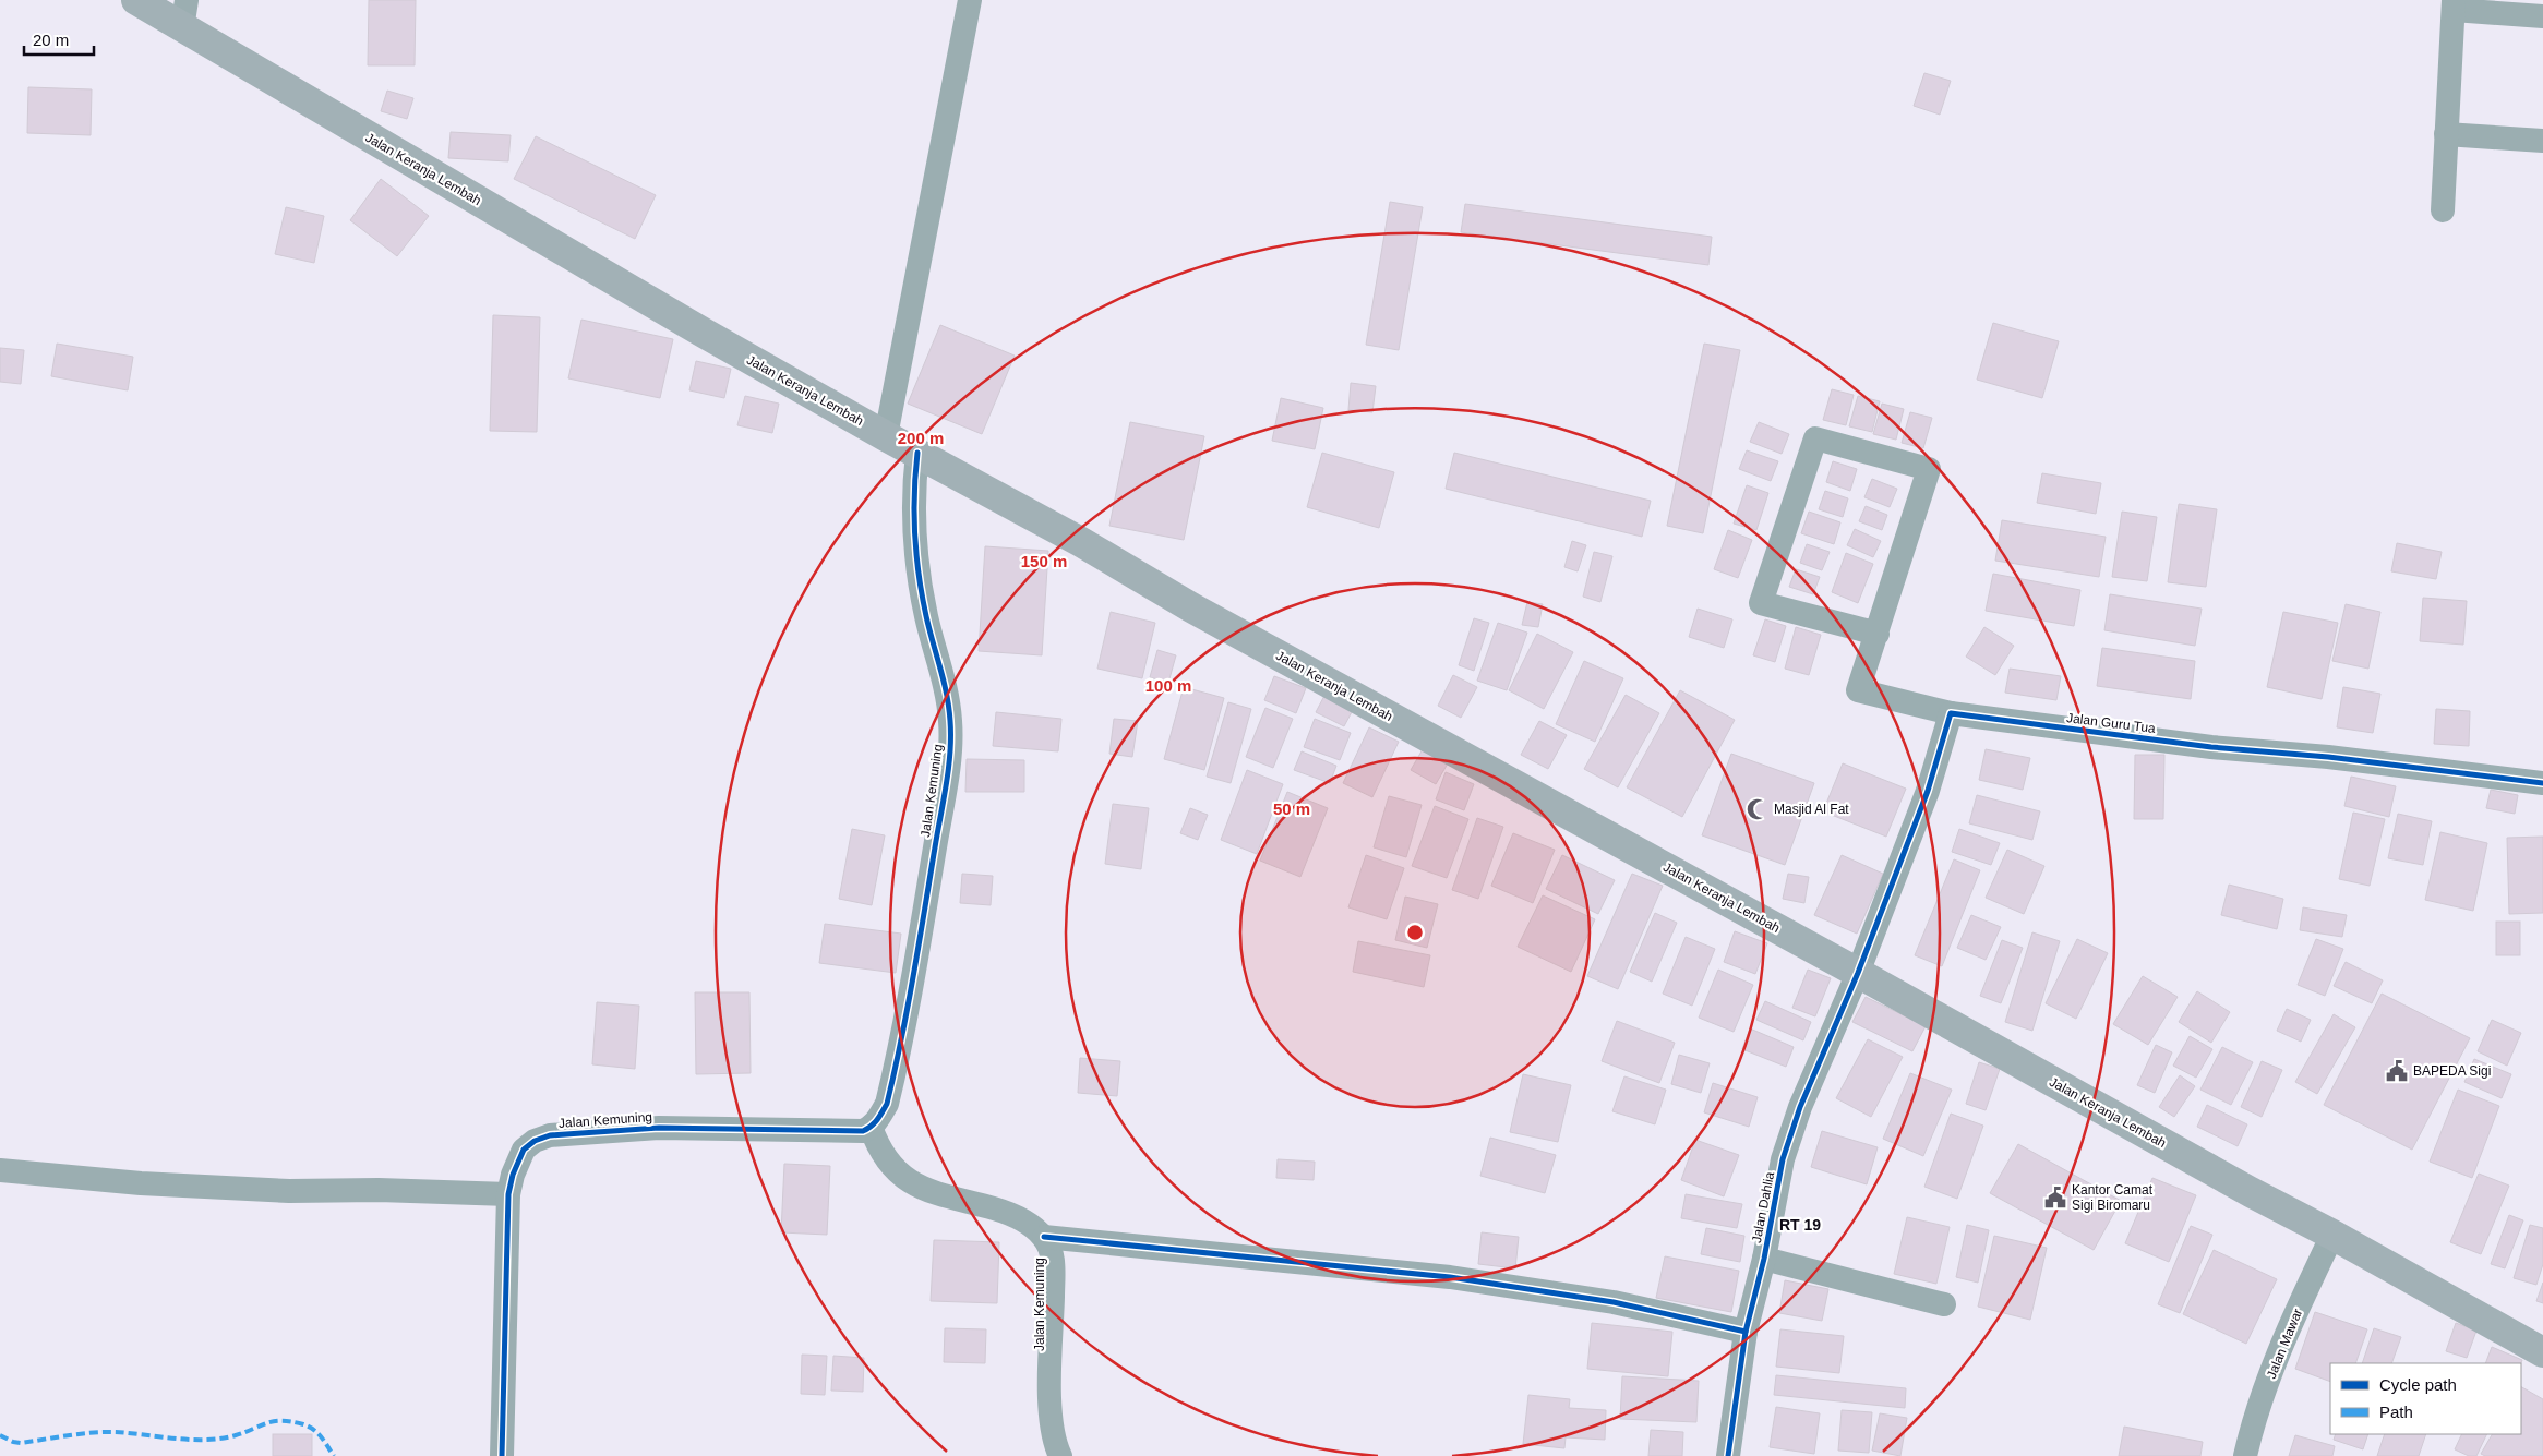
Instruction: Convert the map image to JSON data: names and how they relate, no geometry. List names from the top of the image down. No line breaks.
{"streets":{"main road":["Jalan Keranja Lembah"],"street":["Jalan Guru Tua","Jalan Kemuning","Jalan Dahlia","Jalan Mawar"]},"crossings":[["Jalan Keranja Lembah","Jalan Kemuning"],["Jalan Keranja Lembah","Jalan Dahlia"],["Jalan Keranja Lembah","Jalan Mawar"]],"districts":["RT 19"],"places":{"mosque":["Masjid Al Fat"],"public building":["BAPEDA Sigi","Kantor Camat Sigi Biromaru"]},"legend":["Cycle path","Path"],"scale_bar":"20 m","rings":["200 m","150 m","100 m","50 m"]}
